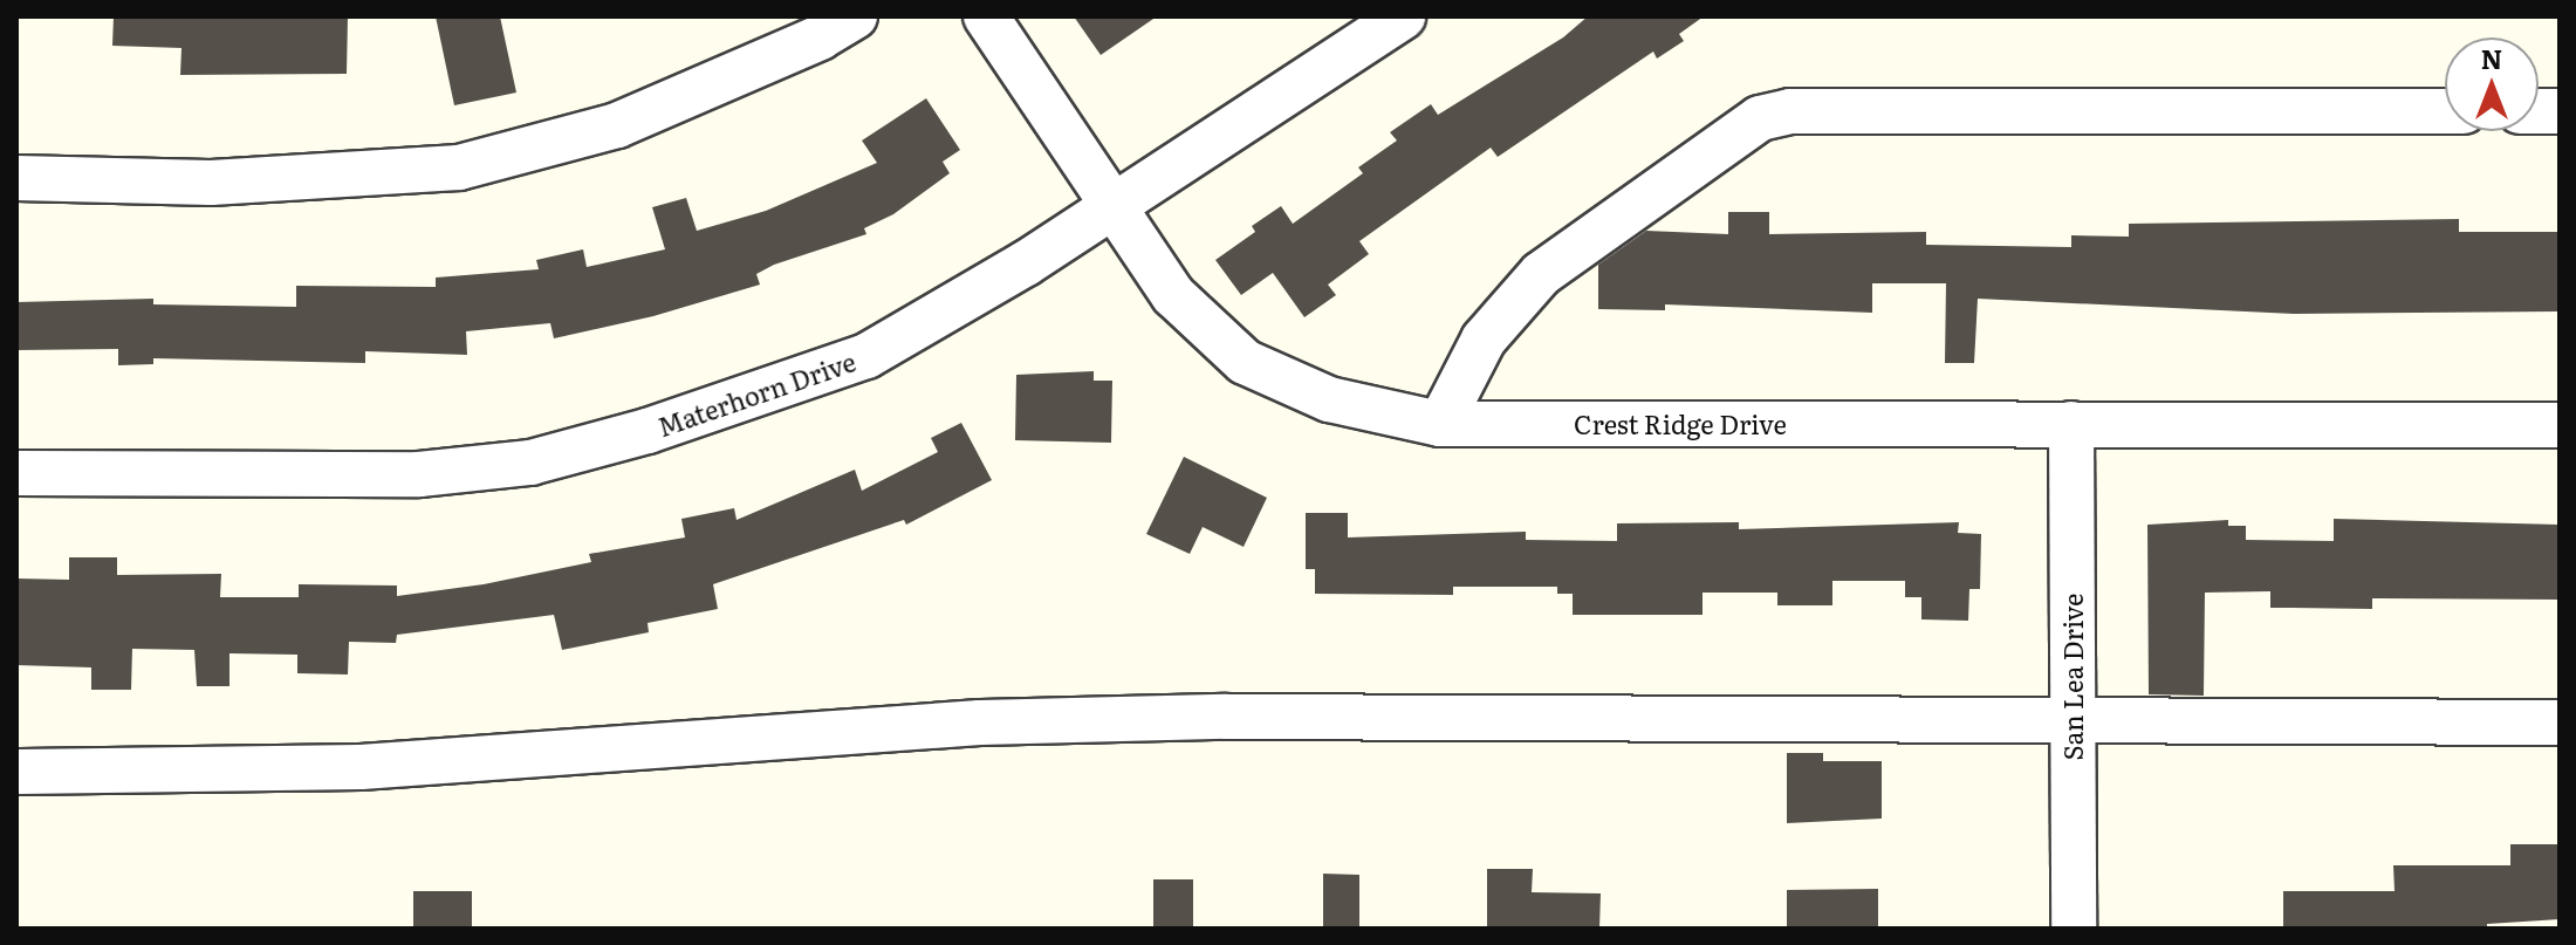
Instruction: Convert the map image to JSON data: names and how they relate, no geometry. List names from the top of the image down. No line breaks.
{"streets":{"street":["Materhorn Drive","Crest Ridge Drive","San Lea Drive"]},"crossings":[["Materhorn Drive","Crest Ridge Drive"],["Crest Ridge Drive","San Lea Drive"]],"north":"top"}
